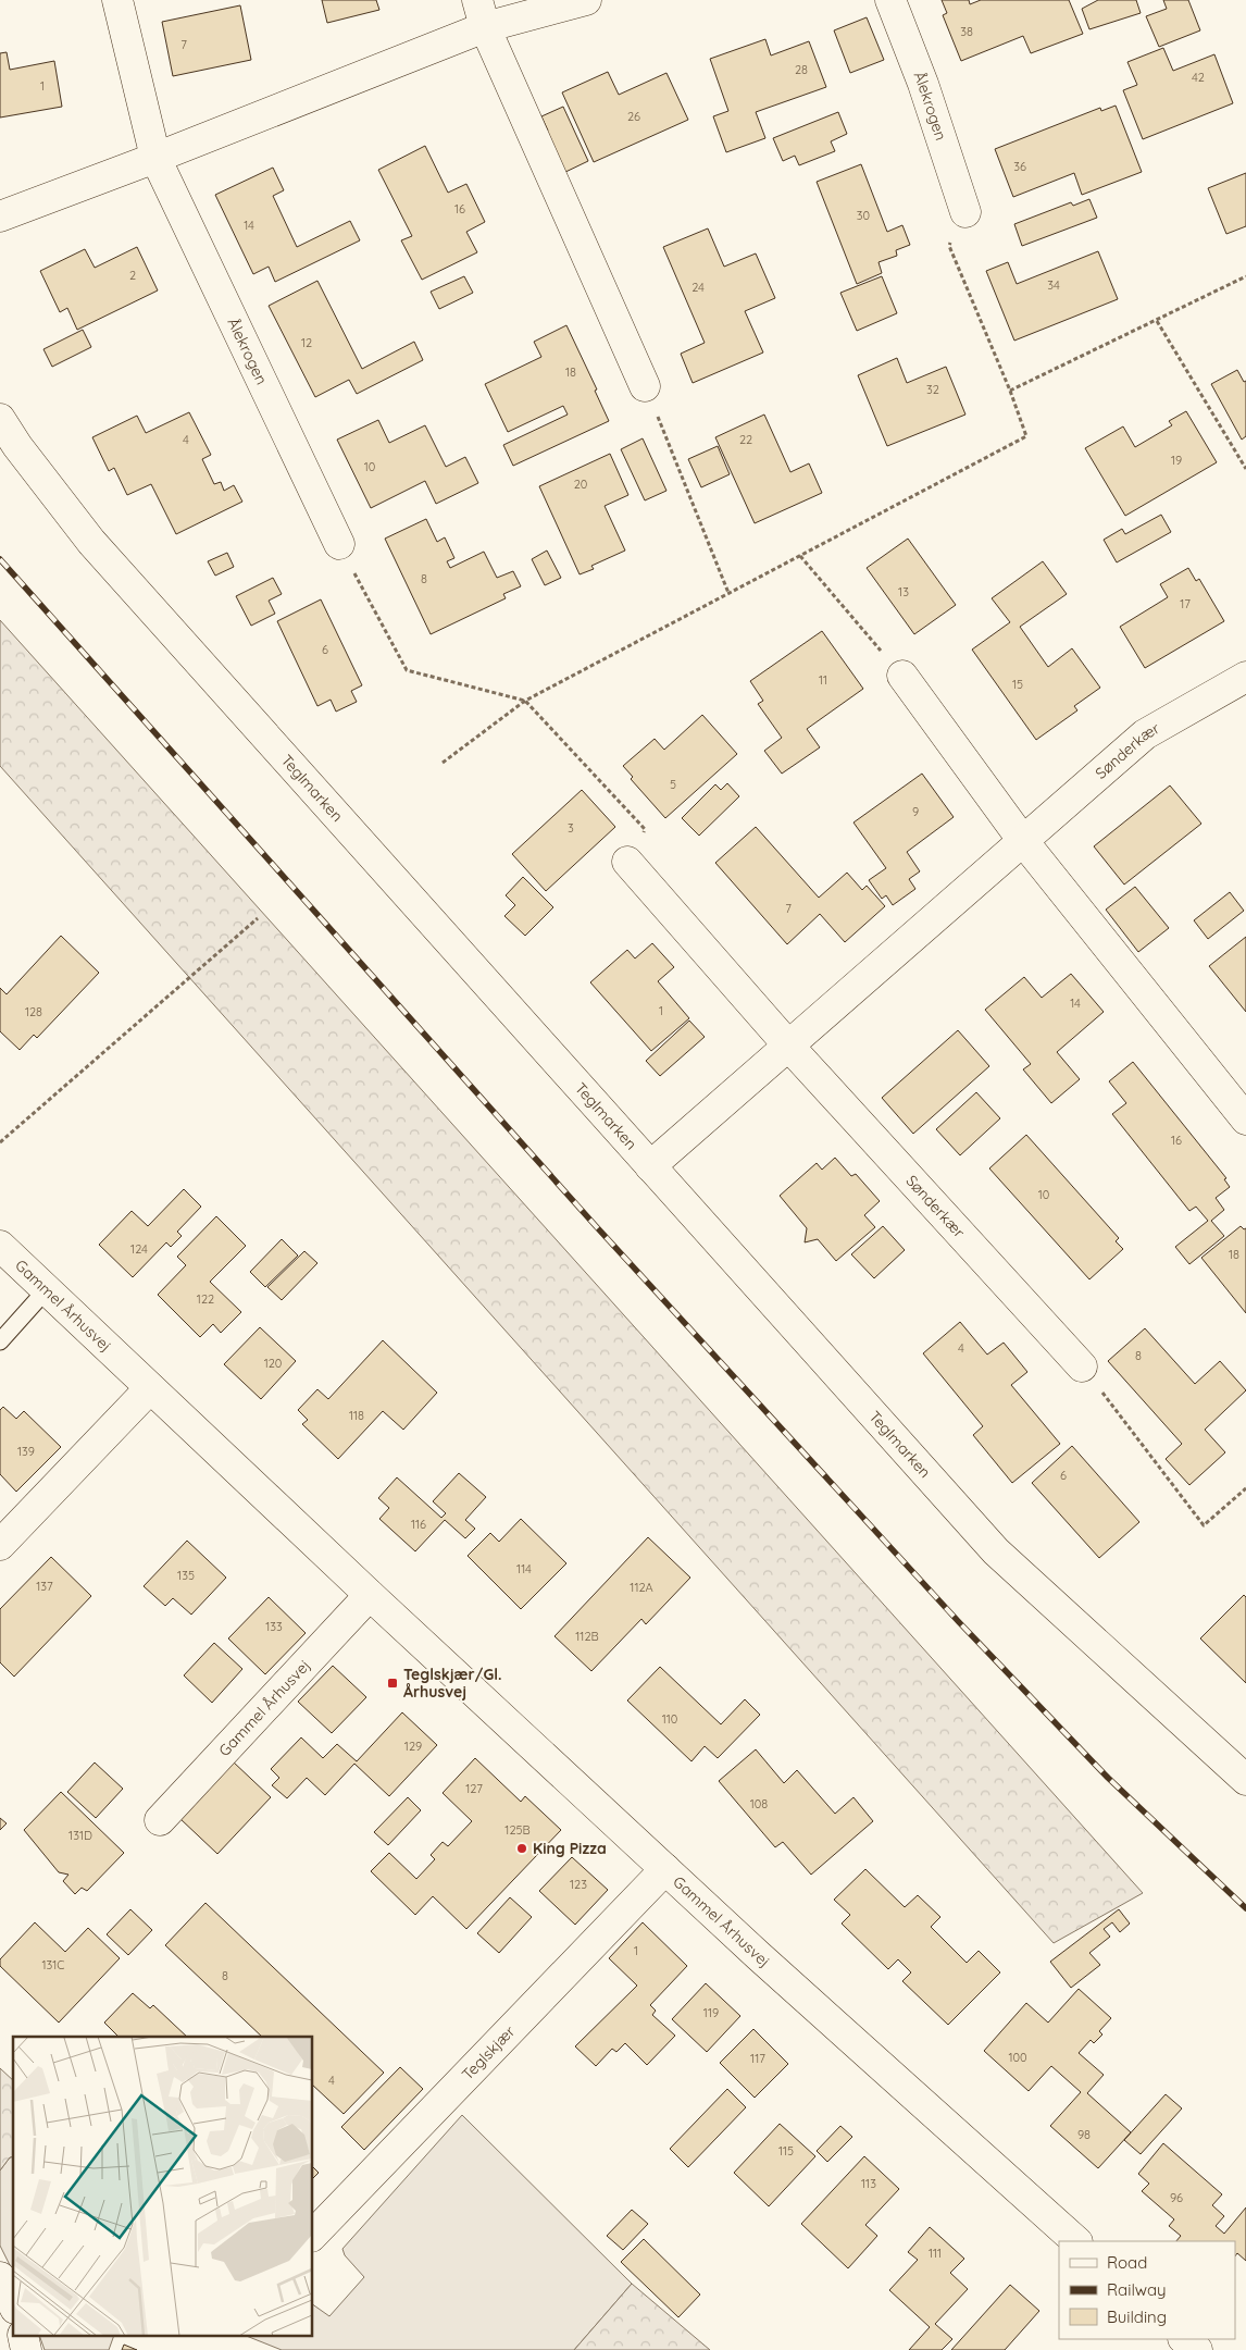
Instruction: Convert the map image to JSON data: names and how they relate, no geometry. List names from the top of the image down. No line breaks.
{"streets":{"street":["Ålekrogen","Sønderkær","Teglmarken","Gammel Århusvej","Teglskjær"]},"crossings":[["Sønderkær","Teglmarken"],["Gammel Århusvej","Teglskjær"]],"places":{"transit":["Teglskjær/Gl. Århusvej"],"other":["King Pizza"]},"house_numbers":["38","7","28","42","1","26","36","16","30","14","2","34","24","12","18","32","4","22","19","10","20","8","13","17","6","11","15","5","9","3","7","14","1","128","16","10","124","18","122","4","8","120","118","139","6","116","114","135","137","112A","133","112B","110","129","127","108","125B","131D","123","1","131C","8","119","100","117","4","98","115","113","96","111"],"legend":["Road","Railway","Building"]}
